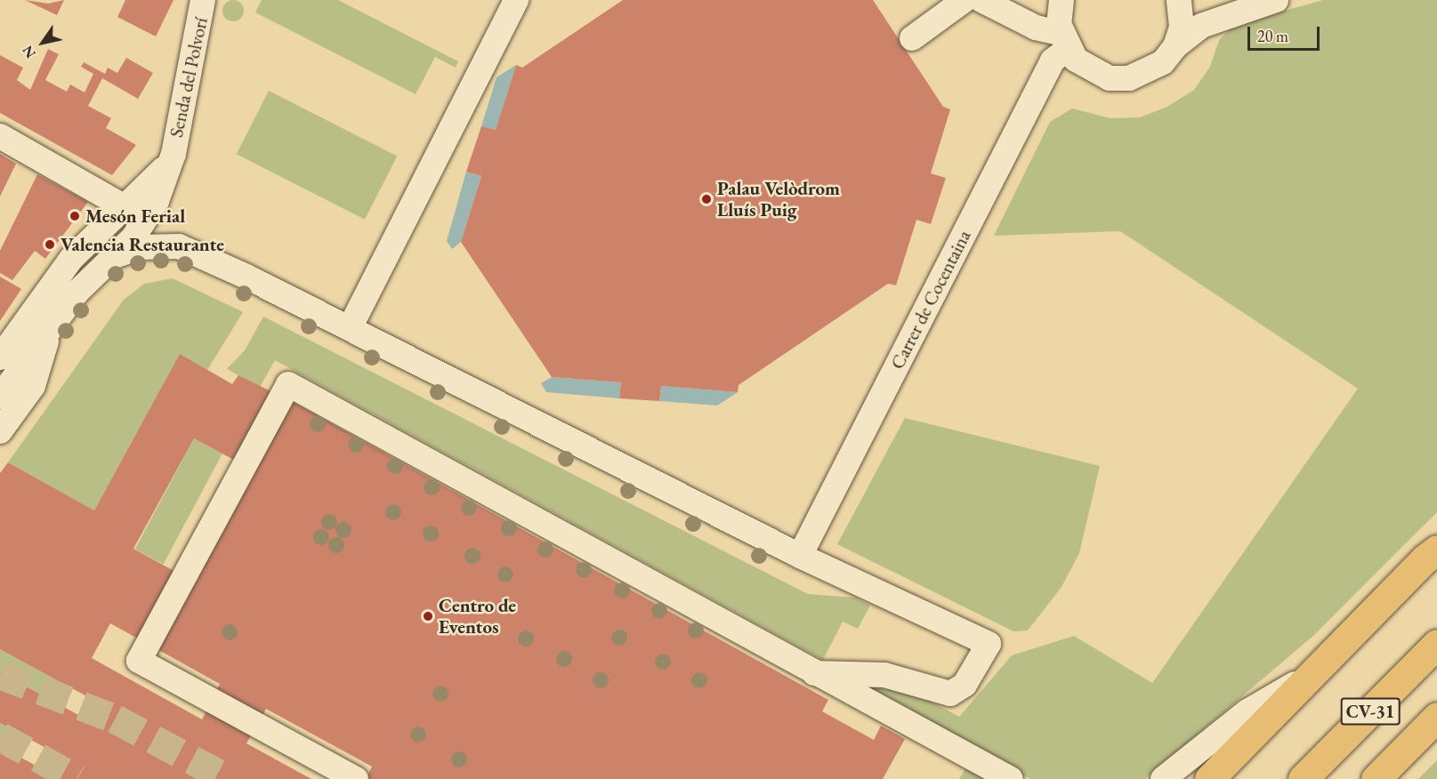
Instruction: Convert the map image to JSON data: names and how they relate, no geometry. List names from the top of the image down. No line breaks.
{"streets":{"main road":["CV-31"],"street":["Senda del Polvorí","Carrer de Cocentaina"]},"places":["Palau Velòdrom Lluís Puig","Mesón Ferial","Valencia Restaurante","Centro de Eventos"],"scale_bar":"20 m","north":"bottom left"}
